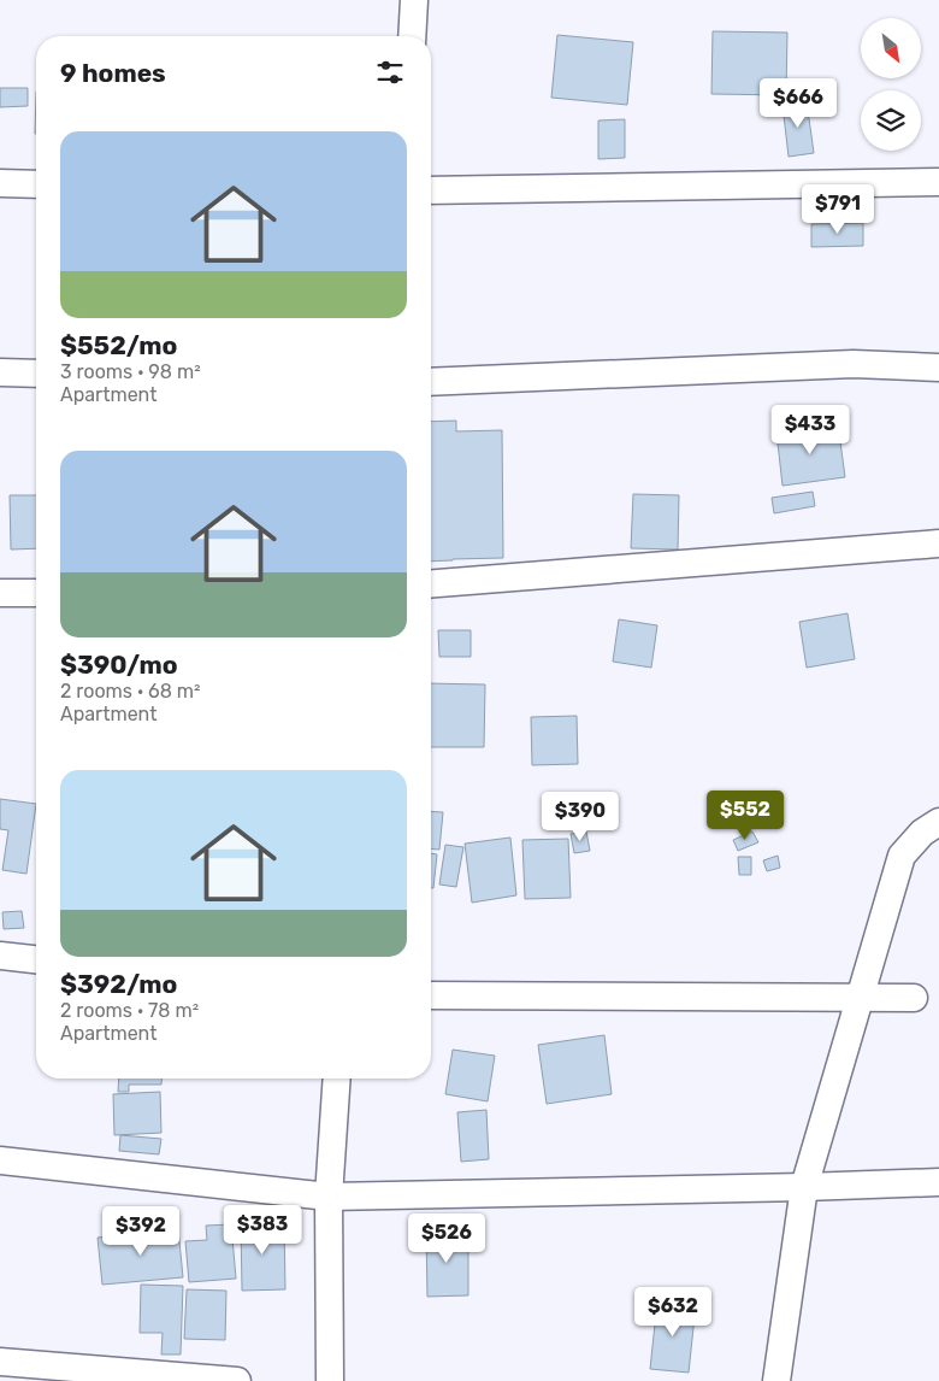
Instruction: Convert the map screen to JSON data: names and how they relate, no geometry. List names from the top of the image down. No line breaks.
{"north":"bottom right","page":{"heading":"9 homes","price":["$666","$791","$433","$552","$390","$383","$392","$526","$632"],"list":[{"name":"$552/mo","note":"3 rooms · 98 m² · Apartment"},{"name":"$390/mo","note":"2 rooms · 68 m² · Apartment"},{"name":"$392/mo","note":"2 rooms · 78 m² · Apartment"}]}}
